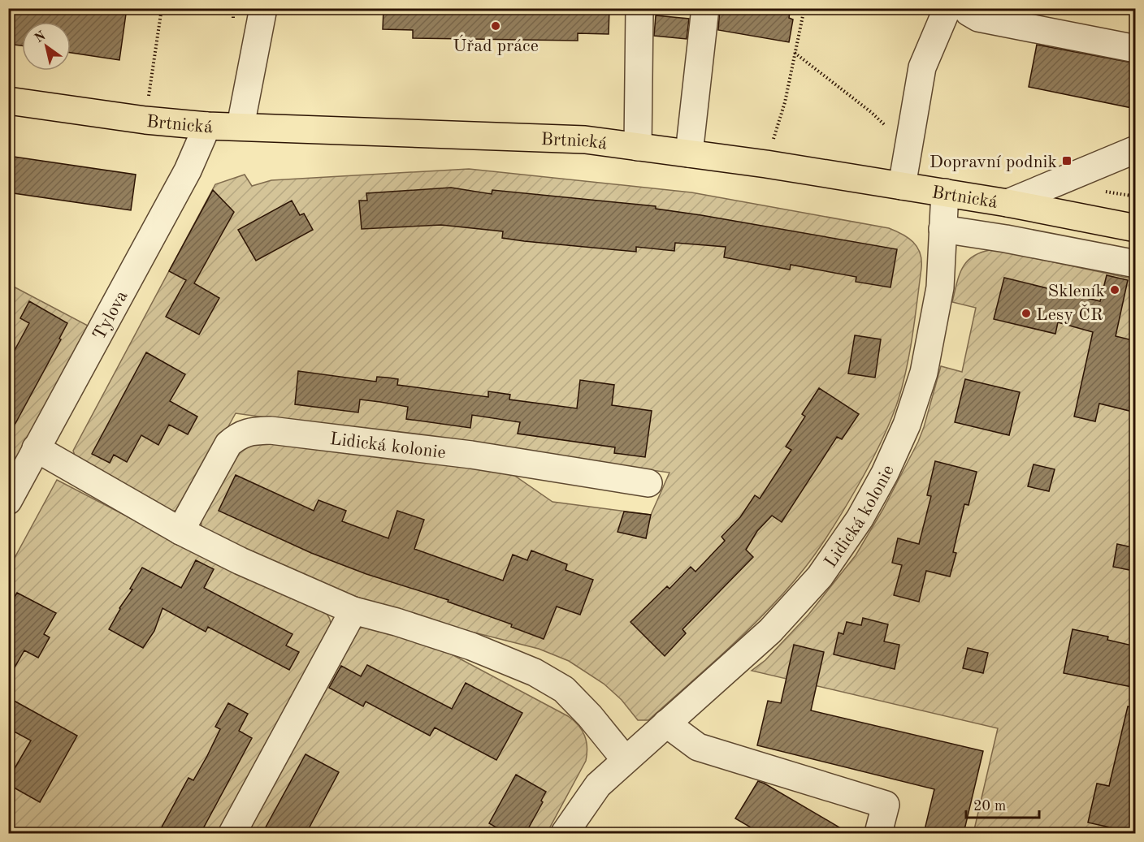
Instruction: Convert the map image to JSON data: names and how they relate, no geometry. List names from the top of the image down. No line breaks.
{"streets":{"main road":["Brtnická"],"street":["Tylova","Lidická kolonie"]},"crossings":[["Brtnická","Tylova"],["Brtnická","Lidická kolonie"]],"places":{"other":["Úřad práce","Skleník","Lesy ČR"],"transit":["Dopravní podnik"]},"scale_bar":"20 m","north":"top left"}
